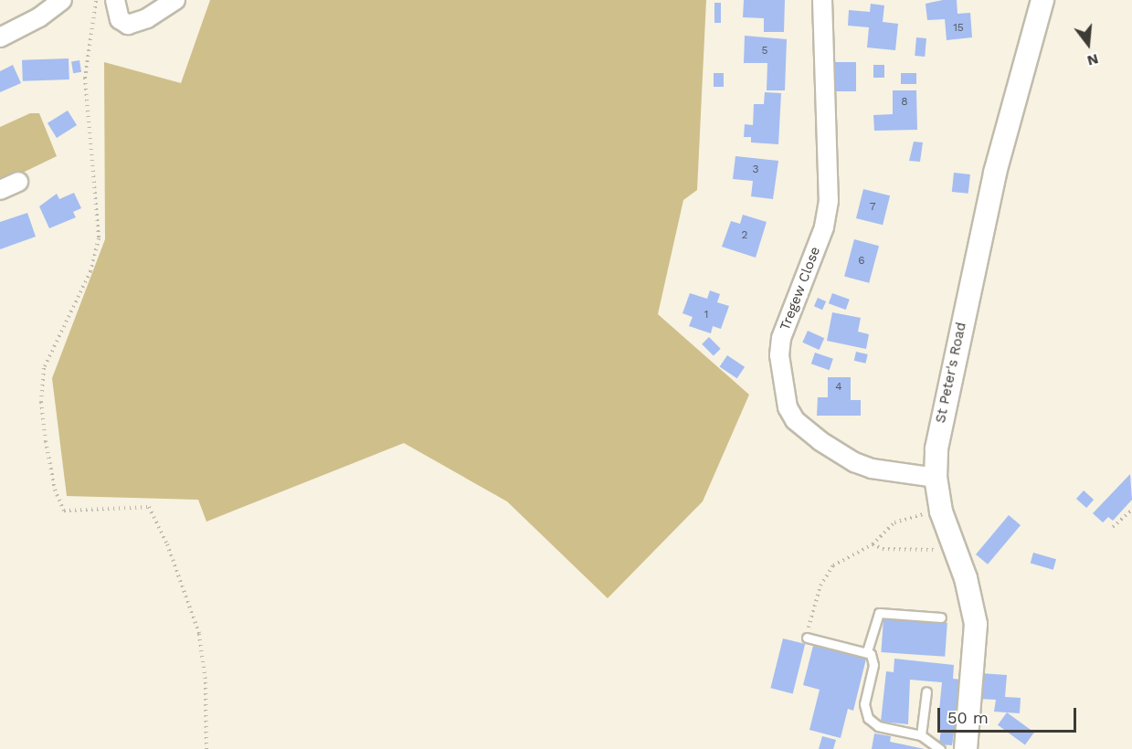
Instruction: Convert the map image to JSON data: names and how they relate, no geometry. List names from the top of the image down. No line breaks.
{"streets":{"street":["Tregew Close","St Peter's Road"]},"crossings":[["Tregew Close","St Peter's Road"]],"house_numbers":["15","5","8","3","7","2","6","1","4"],"scale_bar":"50 m","north":"bottom"}
